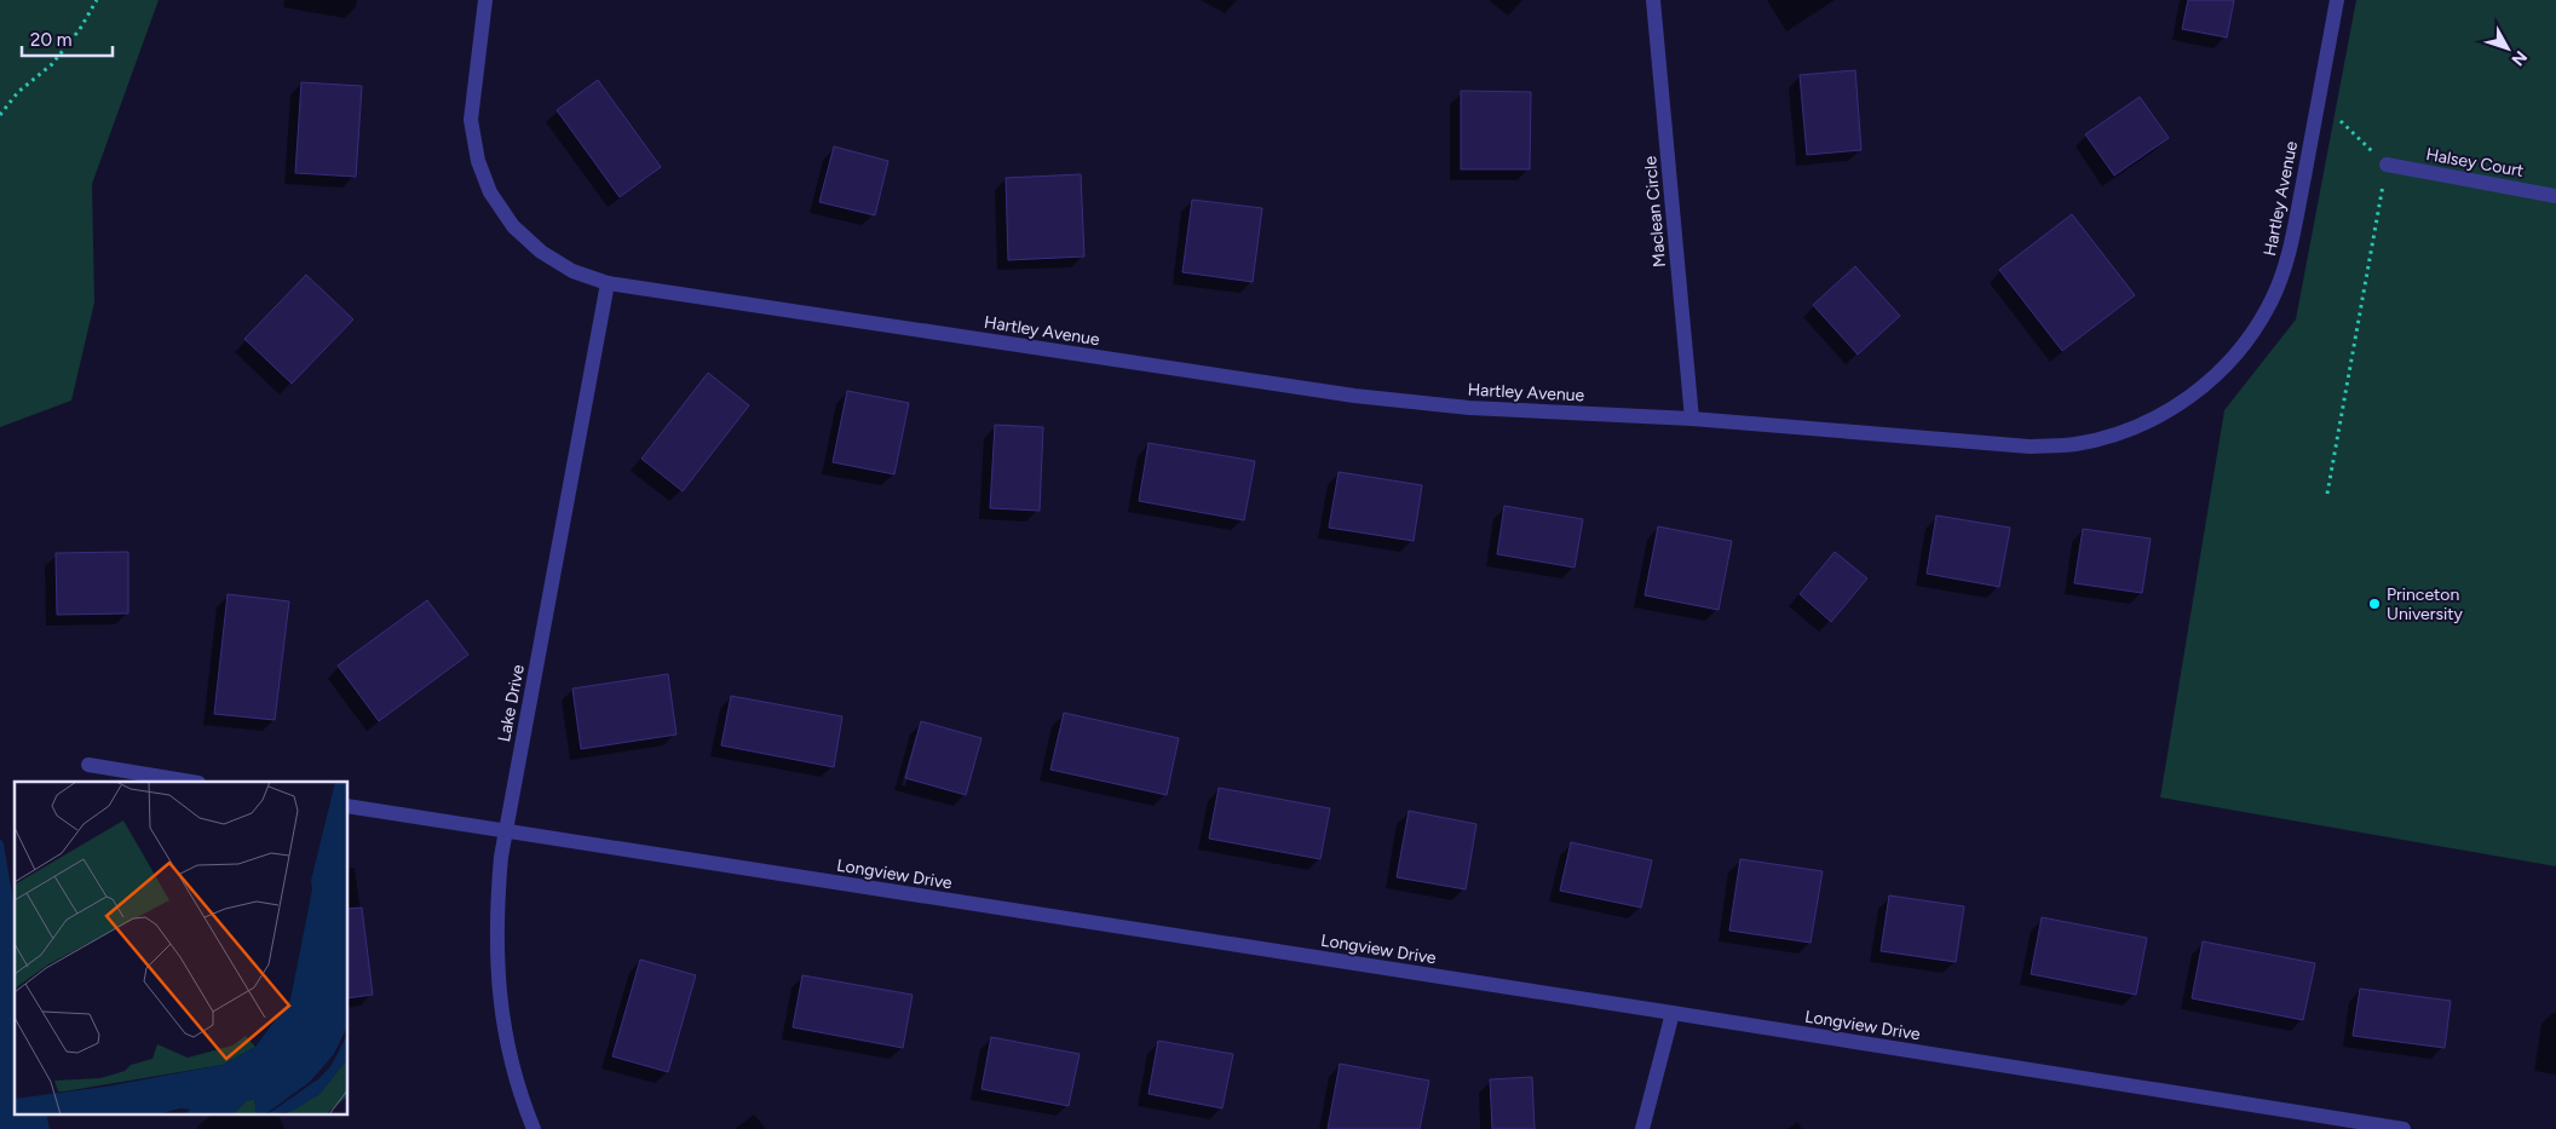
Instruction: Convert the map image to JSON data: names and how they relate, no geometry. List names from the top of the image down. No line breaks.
{"streets":{"street":["Halsey Court","Hartley Avenue","Maclean Circle","Lake Drive","Longview Drive"]},"crossings":[["Hartley Avenue","Maclean Circle"],["Hartley Avenue","Lake Drive"],["Lake Drive","Longview Drive"]],"places":["Princeton University"],"scale_bar":"20 m","north":"bottom right"}
